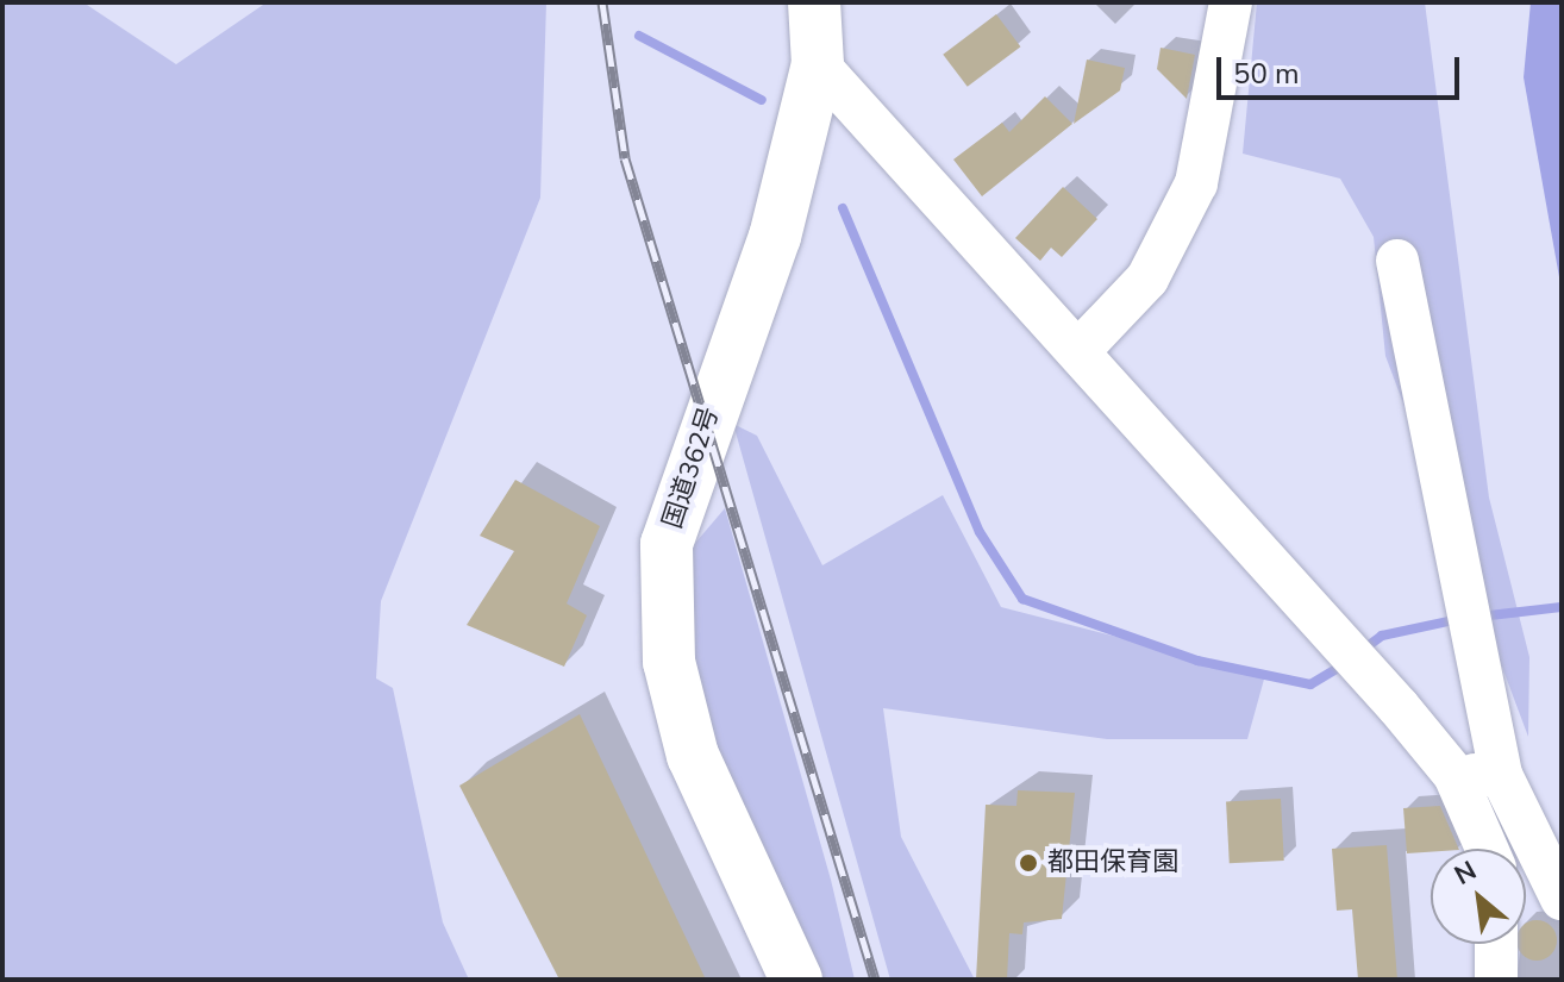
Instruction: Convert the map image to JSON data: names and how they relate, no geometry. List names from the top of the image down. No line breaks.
{"streets":{"highway":["国道362号"]},"places":["都田保育園"],"scale_bar":"50 m","north":"top left"}
